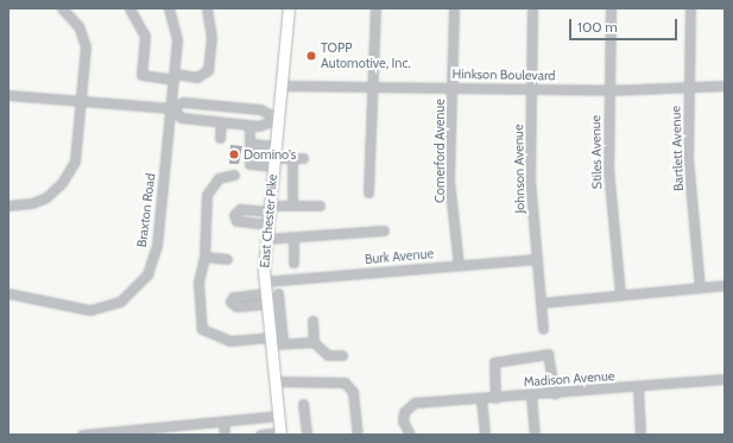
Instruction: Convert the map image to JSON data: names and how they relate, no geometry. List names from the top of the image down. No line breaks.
{"streets":{"main road":["East Chester Pike"],"street":["Hinkson Boulevard","Bartlett Avenue","Comerford Avenue","Stiles Avenue","Johnson Avenue","Braxton Road","Burk Avenue","Madison Avenue"]},"crossings":[["Hinkson Boulevard","Bartlett Avenue"],["Hinkson Boulevard","Comerford Avenue"],["Hinkson Boulevard","Stiles Avenue"],["Hinkson Boulevard","Johnson Avenue"],["Hinkson Boulevard","East Chester Pike"],["Comerford Avenue","Burk Avenue"],["Johnson Avenue","Burk Avenue"],["East Chester Pike","Burk Avenue"]],"places":["TOPP Automotive, Inc.","Domino's"],"scale_bar":"100 m"}
